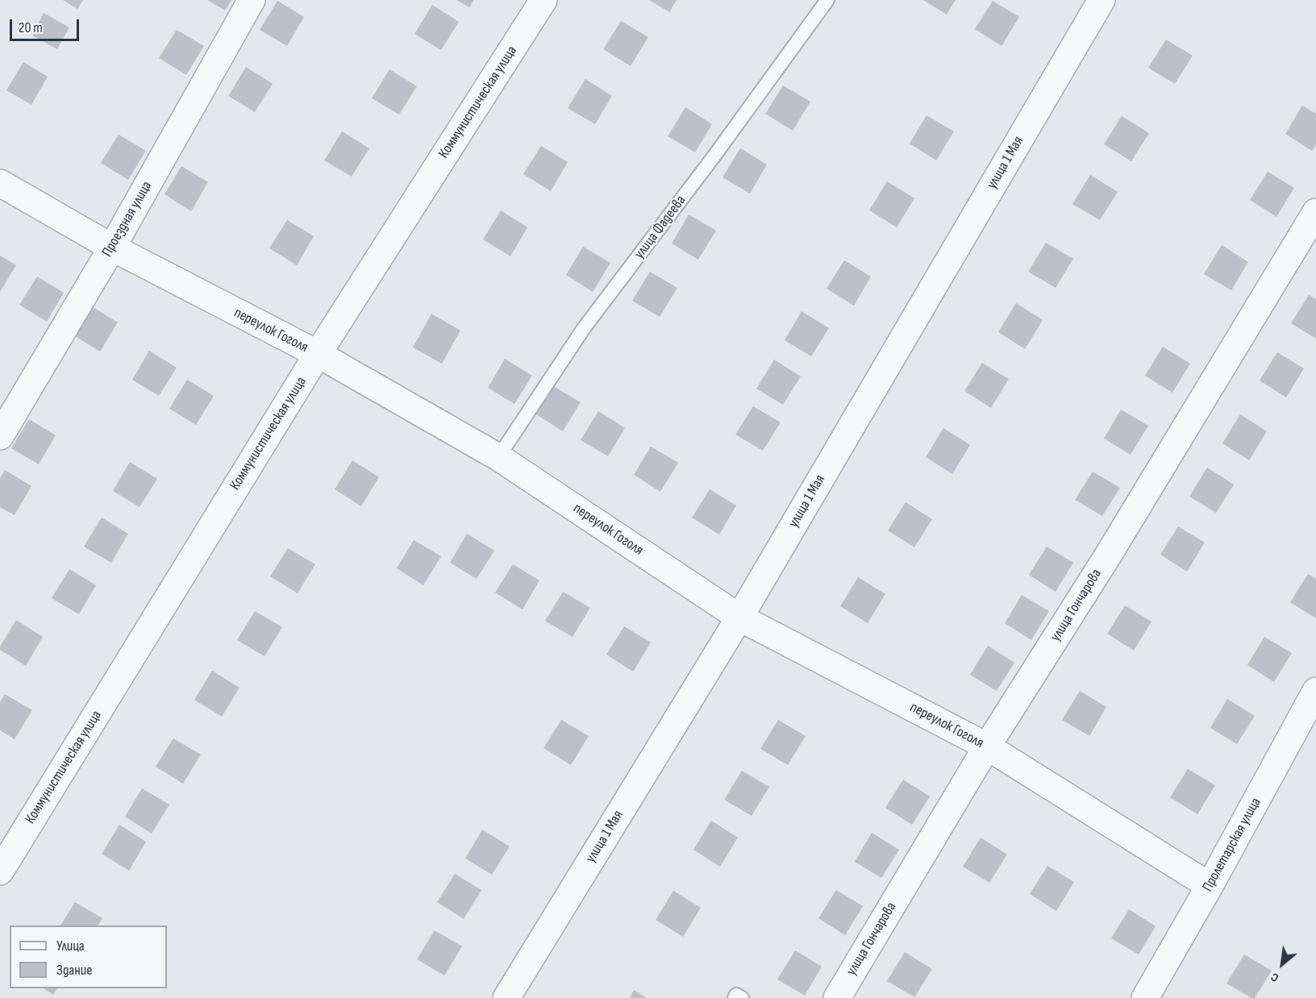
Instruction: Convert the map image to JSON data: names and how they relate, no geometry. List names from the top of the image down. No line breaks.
{"streets":{"street":["Коммунистическая улица","улица 1 Мая","Проездная улица","переулок Гоголя","улица Гончарова","Пролетарская улица"],"lane":["улица Фадеева"]},"crossings":[["Коммунистическая улица","переулок Гоголя"],["улица 1 Мая","переулок Гоголя"],["Проездная улица","переулок Гоголя"],["улица Фадеева","переулок Гоголя"],["переулок Гоголя","улица Гончарова"],["переулок Гоголя","Пролетарская улица"]],"legend":["Улица","Здание"],"scale_bar":"20 m","north":"bottom left"}
